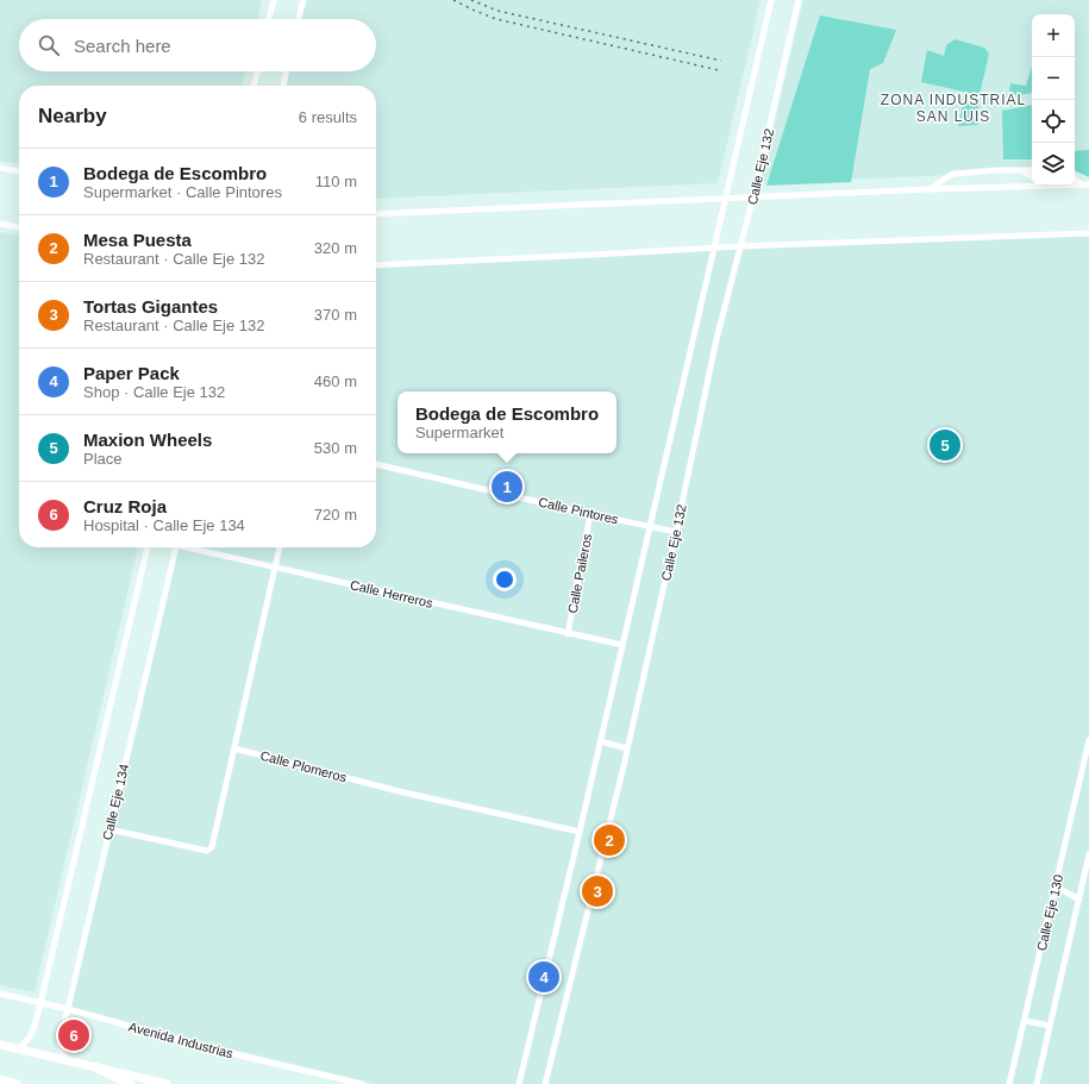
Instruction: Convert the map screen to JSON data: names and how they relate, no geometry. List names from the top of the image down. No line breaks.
{"streets":{"street":["Calle Eje 132","Calle Pintores","Calle Paileros","Calle Herreros","Calle Plomeros","Calle Eje 134","Calle Eje 130","Avenida Industrias"]},"crossings":[["Calle Eje 132","Calle Pintores"],["Calle Eje 132","Calle Herreros"],["Calle Eje 132","Calle Plomeros"],["Calle Pintores","Calle Paileros"],["Calle Paileros","Calle Herreros"],["Calle Eje 134","Avenida Industrias"]],"districts":["ZONA INDUSTRIAL SAN LUIS"],"page":{"map_buttons":["+","−"],"search":"Search here","heading":["Nearby","6 results"],"list":[{"mark":"1","name":"Bodega de Escombro","note":"Supermarket · Calle Pintores","value":"110 m"},{"mark":"2","name":"Mesa Puesta","note":"Restaurant · Calle Eje 132","value":"320 m"},{"mark":"3","name":"Tortas Gigantes","note":"Restaurant · Calle Eje 132","value":"370 m"},{"mark":"4","name":"Paper Pack","note":"Shop · Calle Eje 132","value":"460 m"},{"mark":"5","name":"Maxion Wheels","note":"Place","value":"530 m"},{"mark":"6","name":"Cruz Roja","note":"Hospital · Calle Eje 134","value":"720 m"}],"popup":["Bodega de Escombro","Supermarket"],"pins":["5","1","2","3","4","6"]}}
